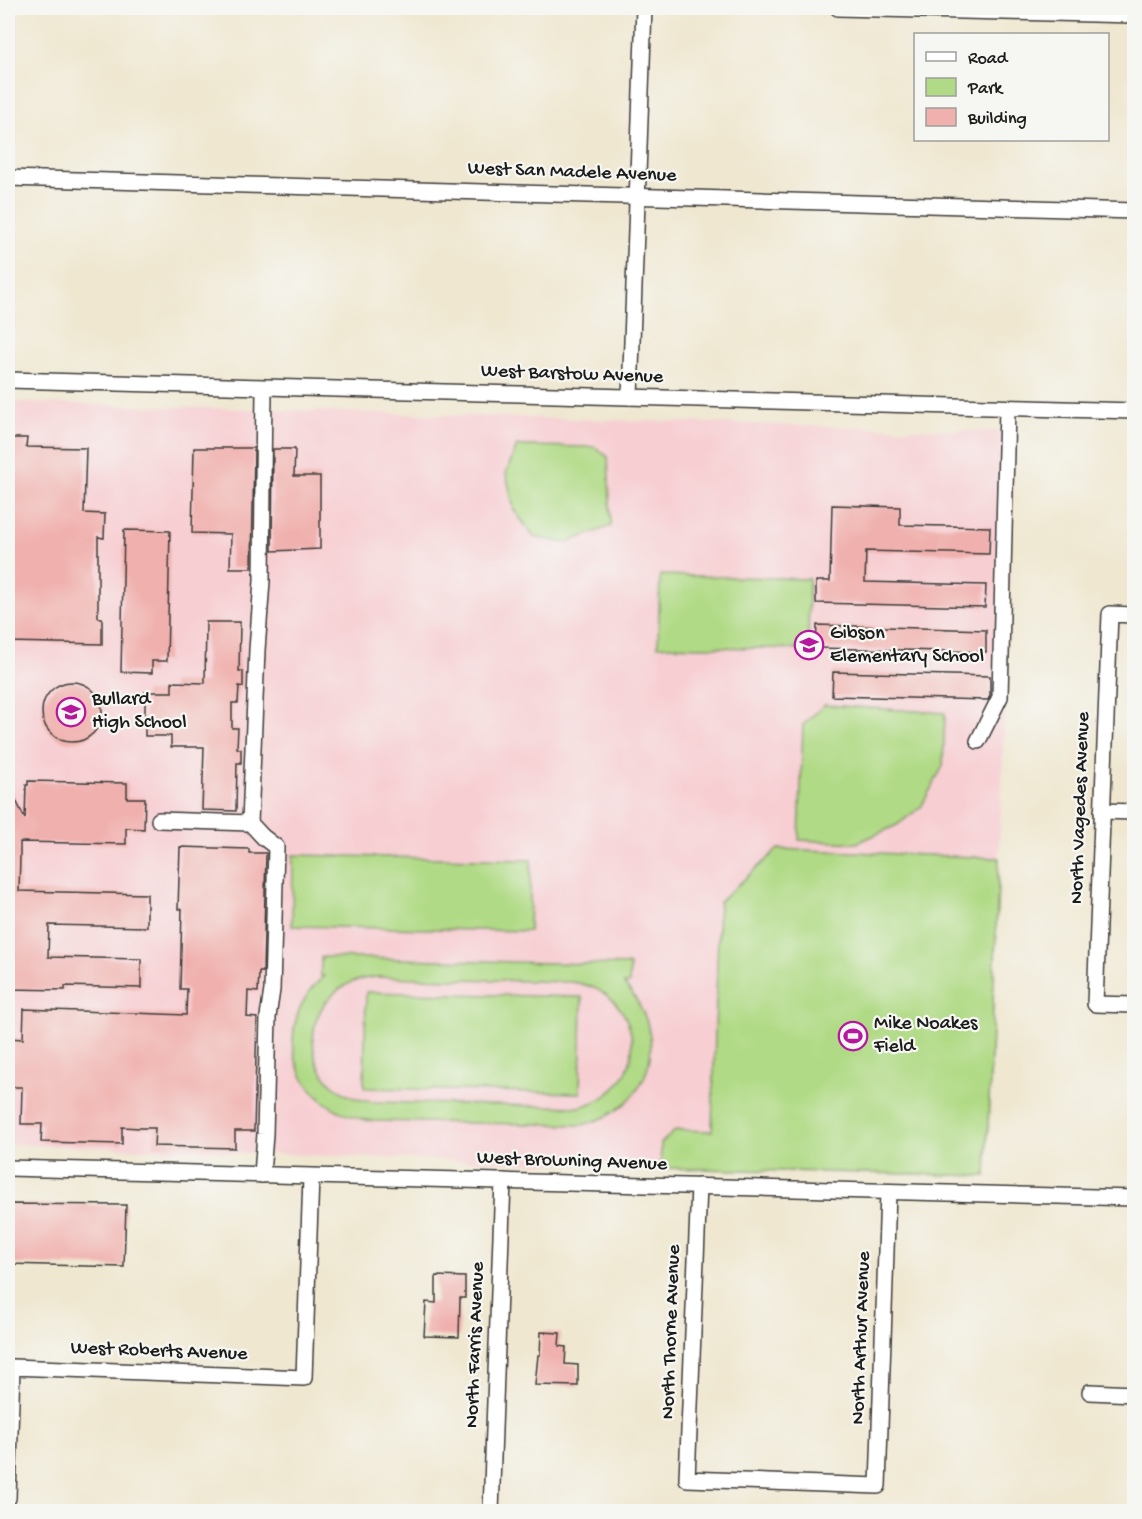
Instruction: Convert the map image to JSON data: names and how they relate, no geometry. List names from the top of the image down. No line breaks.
{"streets":{"street":["West San Madele Avenue","West Barstow Avenue","North Vagedes Avenue","West Browning Avenue","North Thorne Avenue","North Arthur Avenue","North Farris Avenue","West Roberts Avenue"]},"crossings":[["West Browning Avenue","North Thorne Avenue"],["West Browning Avenue","North Arthur Avenue"],["West Browning Avenue","North Farris Avenue"],["West Browning Avenue","West Roberts Avenue"],["North Thorne Avenue","North Arthur Avenue"]],"places":{"school or university":["Gibson Elementary School","Bullard High School"],"sports":["Mike Noakes Field"]},"legend":["Road","Park","Building"]}
